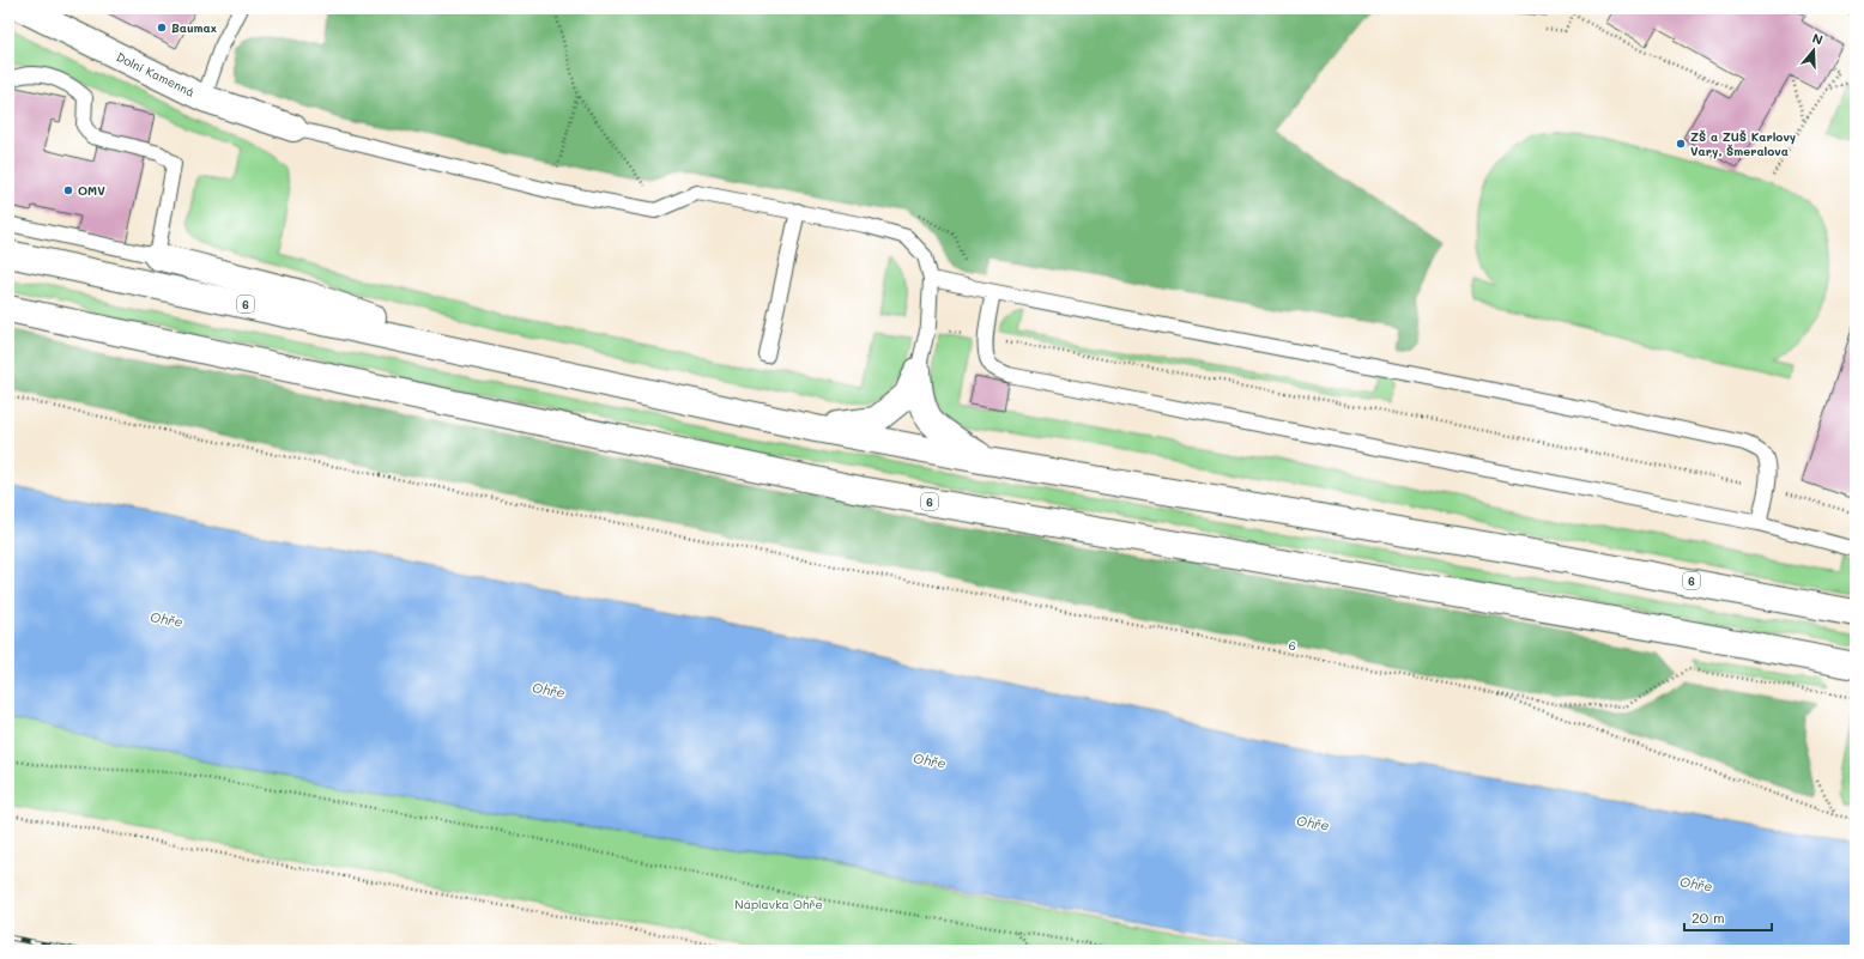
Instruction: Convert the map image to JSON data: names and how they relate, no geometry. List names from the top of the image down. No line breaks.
{"streets":{"main road":["Dolní Kamenná","6"]},"water":["Ohře"],"parks":["Náplavka Ohře"],"places":["Baumax","ZŠ a ZUŠ Karlovy Vary, Šmeralova","OMV"],"scale_bar":"20 m","north":"top"}
